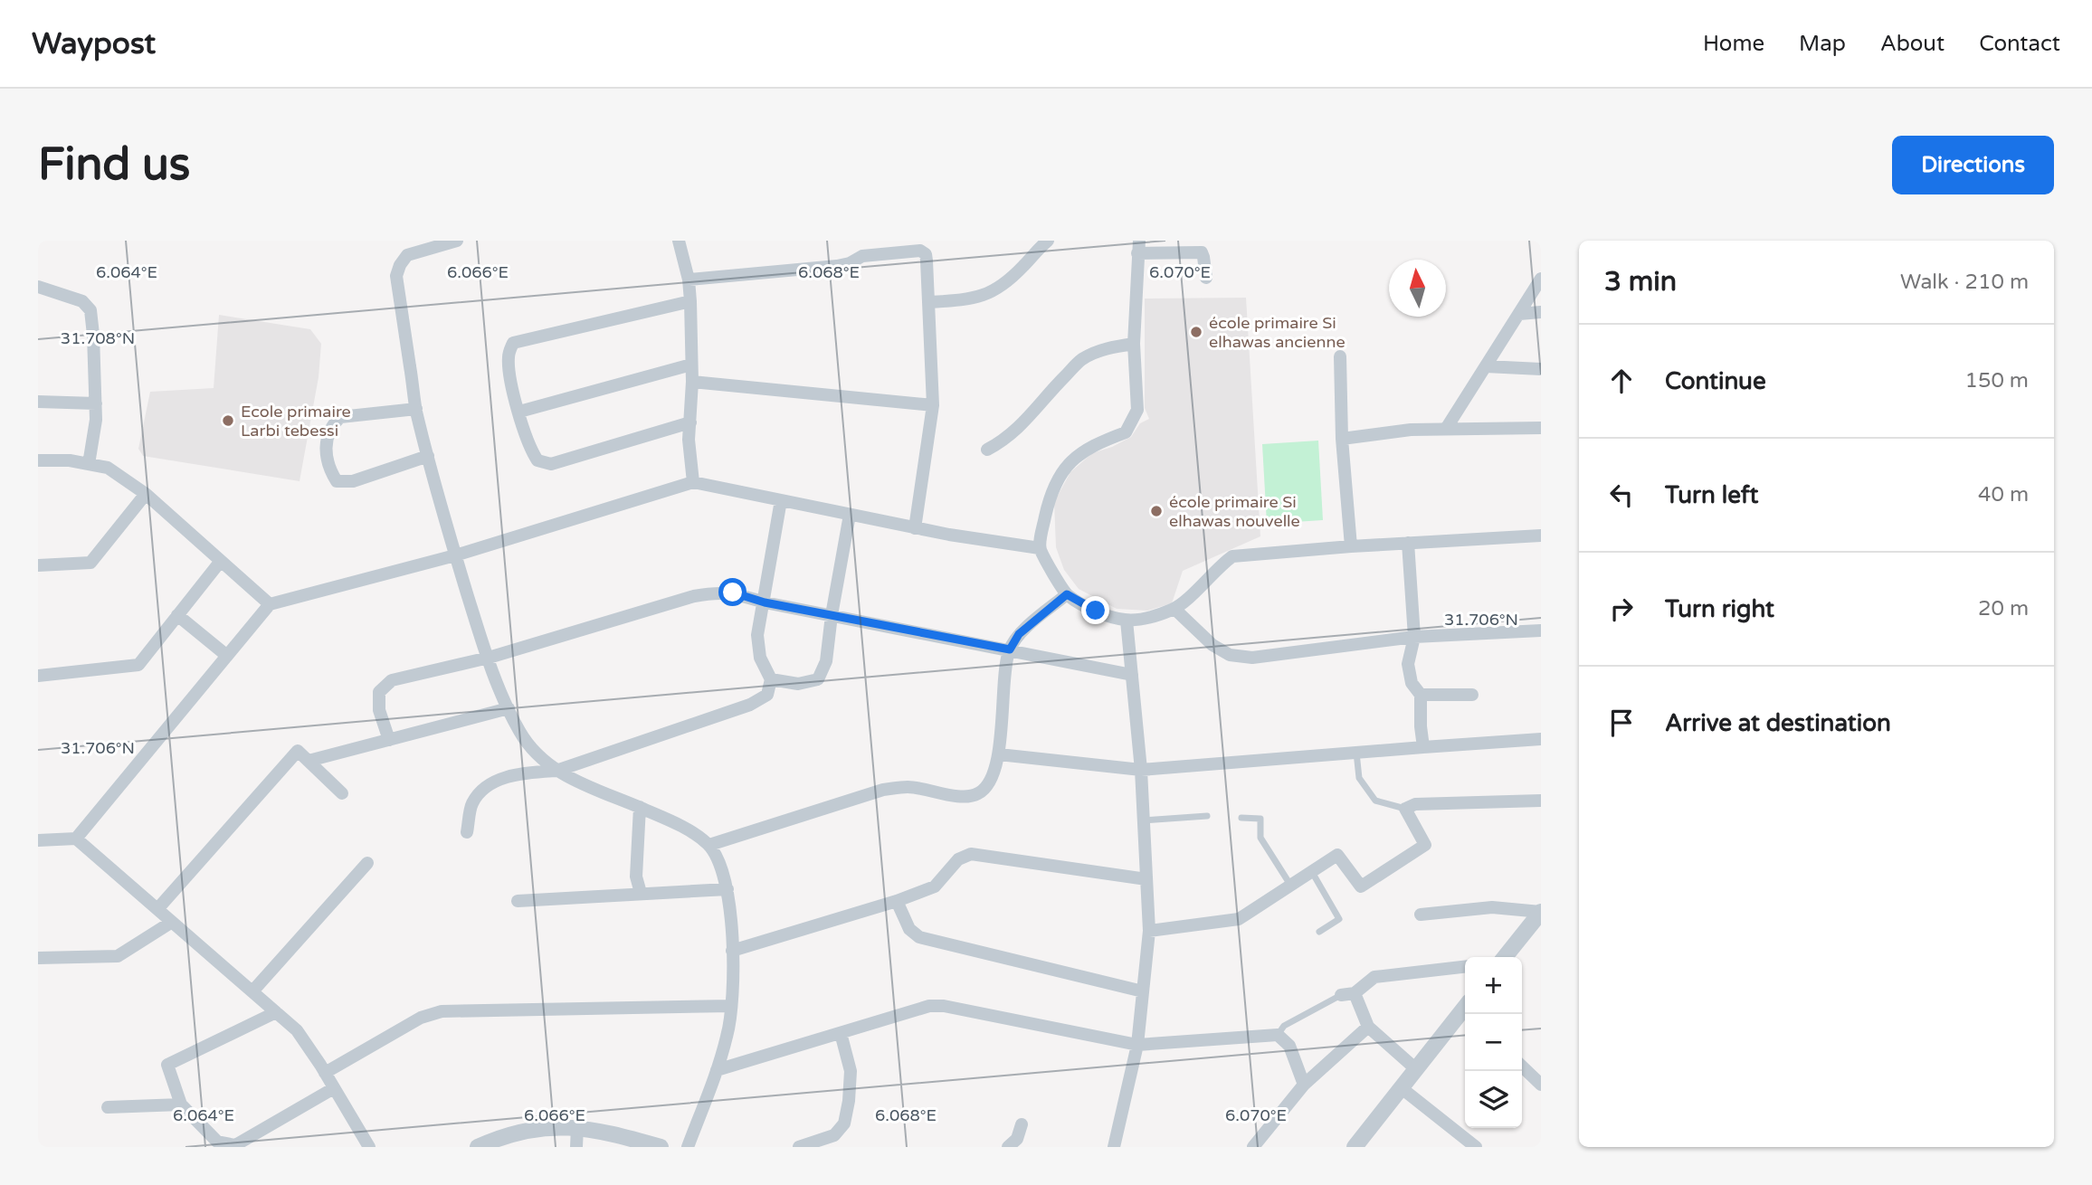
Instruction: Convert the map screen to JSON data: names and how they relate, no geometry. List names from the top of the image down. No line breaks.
{"places":["école primaire Si elhawas ancienne","Ecole primaire Larbi tebessi","école primaire Si elhawas nouvelle"],"north":"top","page":{"header":"Waypost","nav":["Home","Map","About","Contact"],"buttons":"Directions","title":"Find us","heading":["3 min","Walk · 210 m"],"list":[["Continue","150 m"],["Turn left","40 m"],["Turn right","20 m"],"Arrive at destination"],"map_buttons":["+","−"]},"coordinates":["6.064°E","6.066°E","6.068°E","6.070°E","31.708°N","31.706°N"]}
